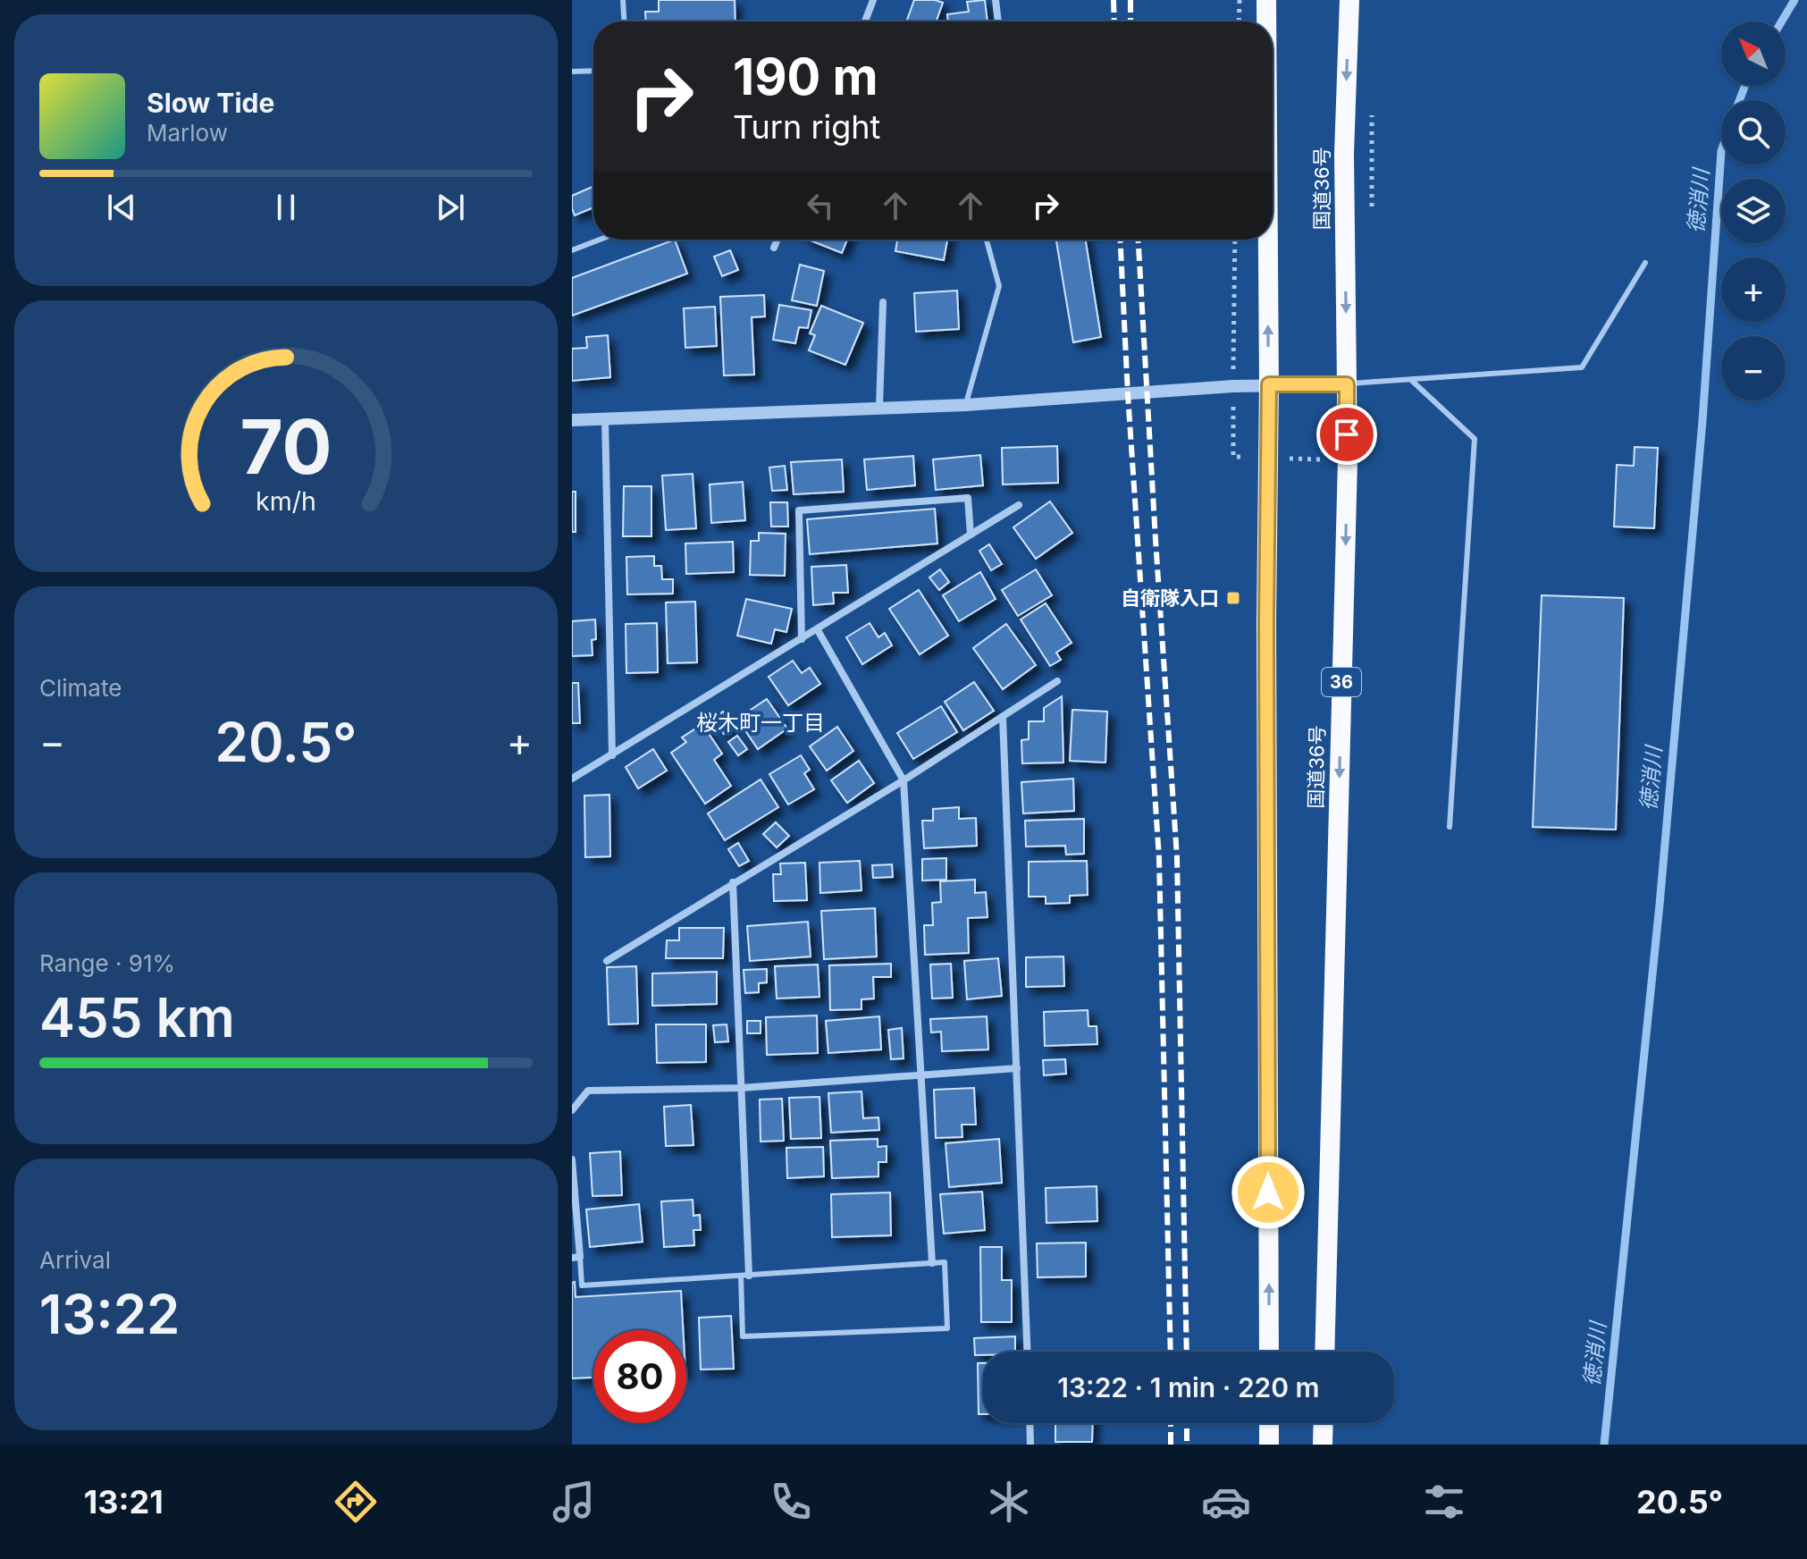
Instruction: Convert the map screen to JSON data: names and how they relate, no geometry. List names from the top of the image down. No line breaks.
{"streets":{"highway":["国道36号","36"]},"districts":["桜木町一丁目"],"water":["徳消川"],"places":{"transit":["自衛隊入口"]},"north":"top left","page":{"map_buttons":["+","−"],"turn":["190 m","Turn right"],"song":["Slow Tide","Marlow"],"tile":["Climate",["Range · 91%","455 km"],["Arrival","13:22"]],"heat":["−","20.5°","+"],"limit":"80","trip":"13:22 · 1 min · 220 m","tabs":["13:21","20.5°"],"gauge":["70","km/h"]}}
